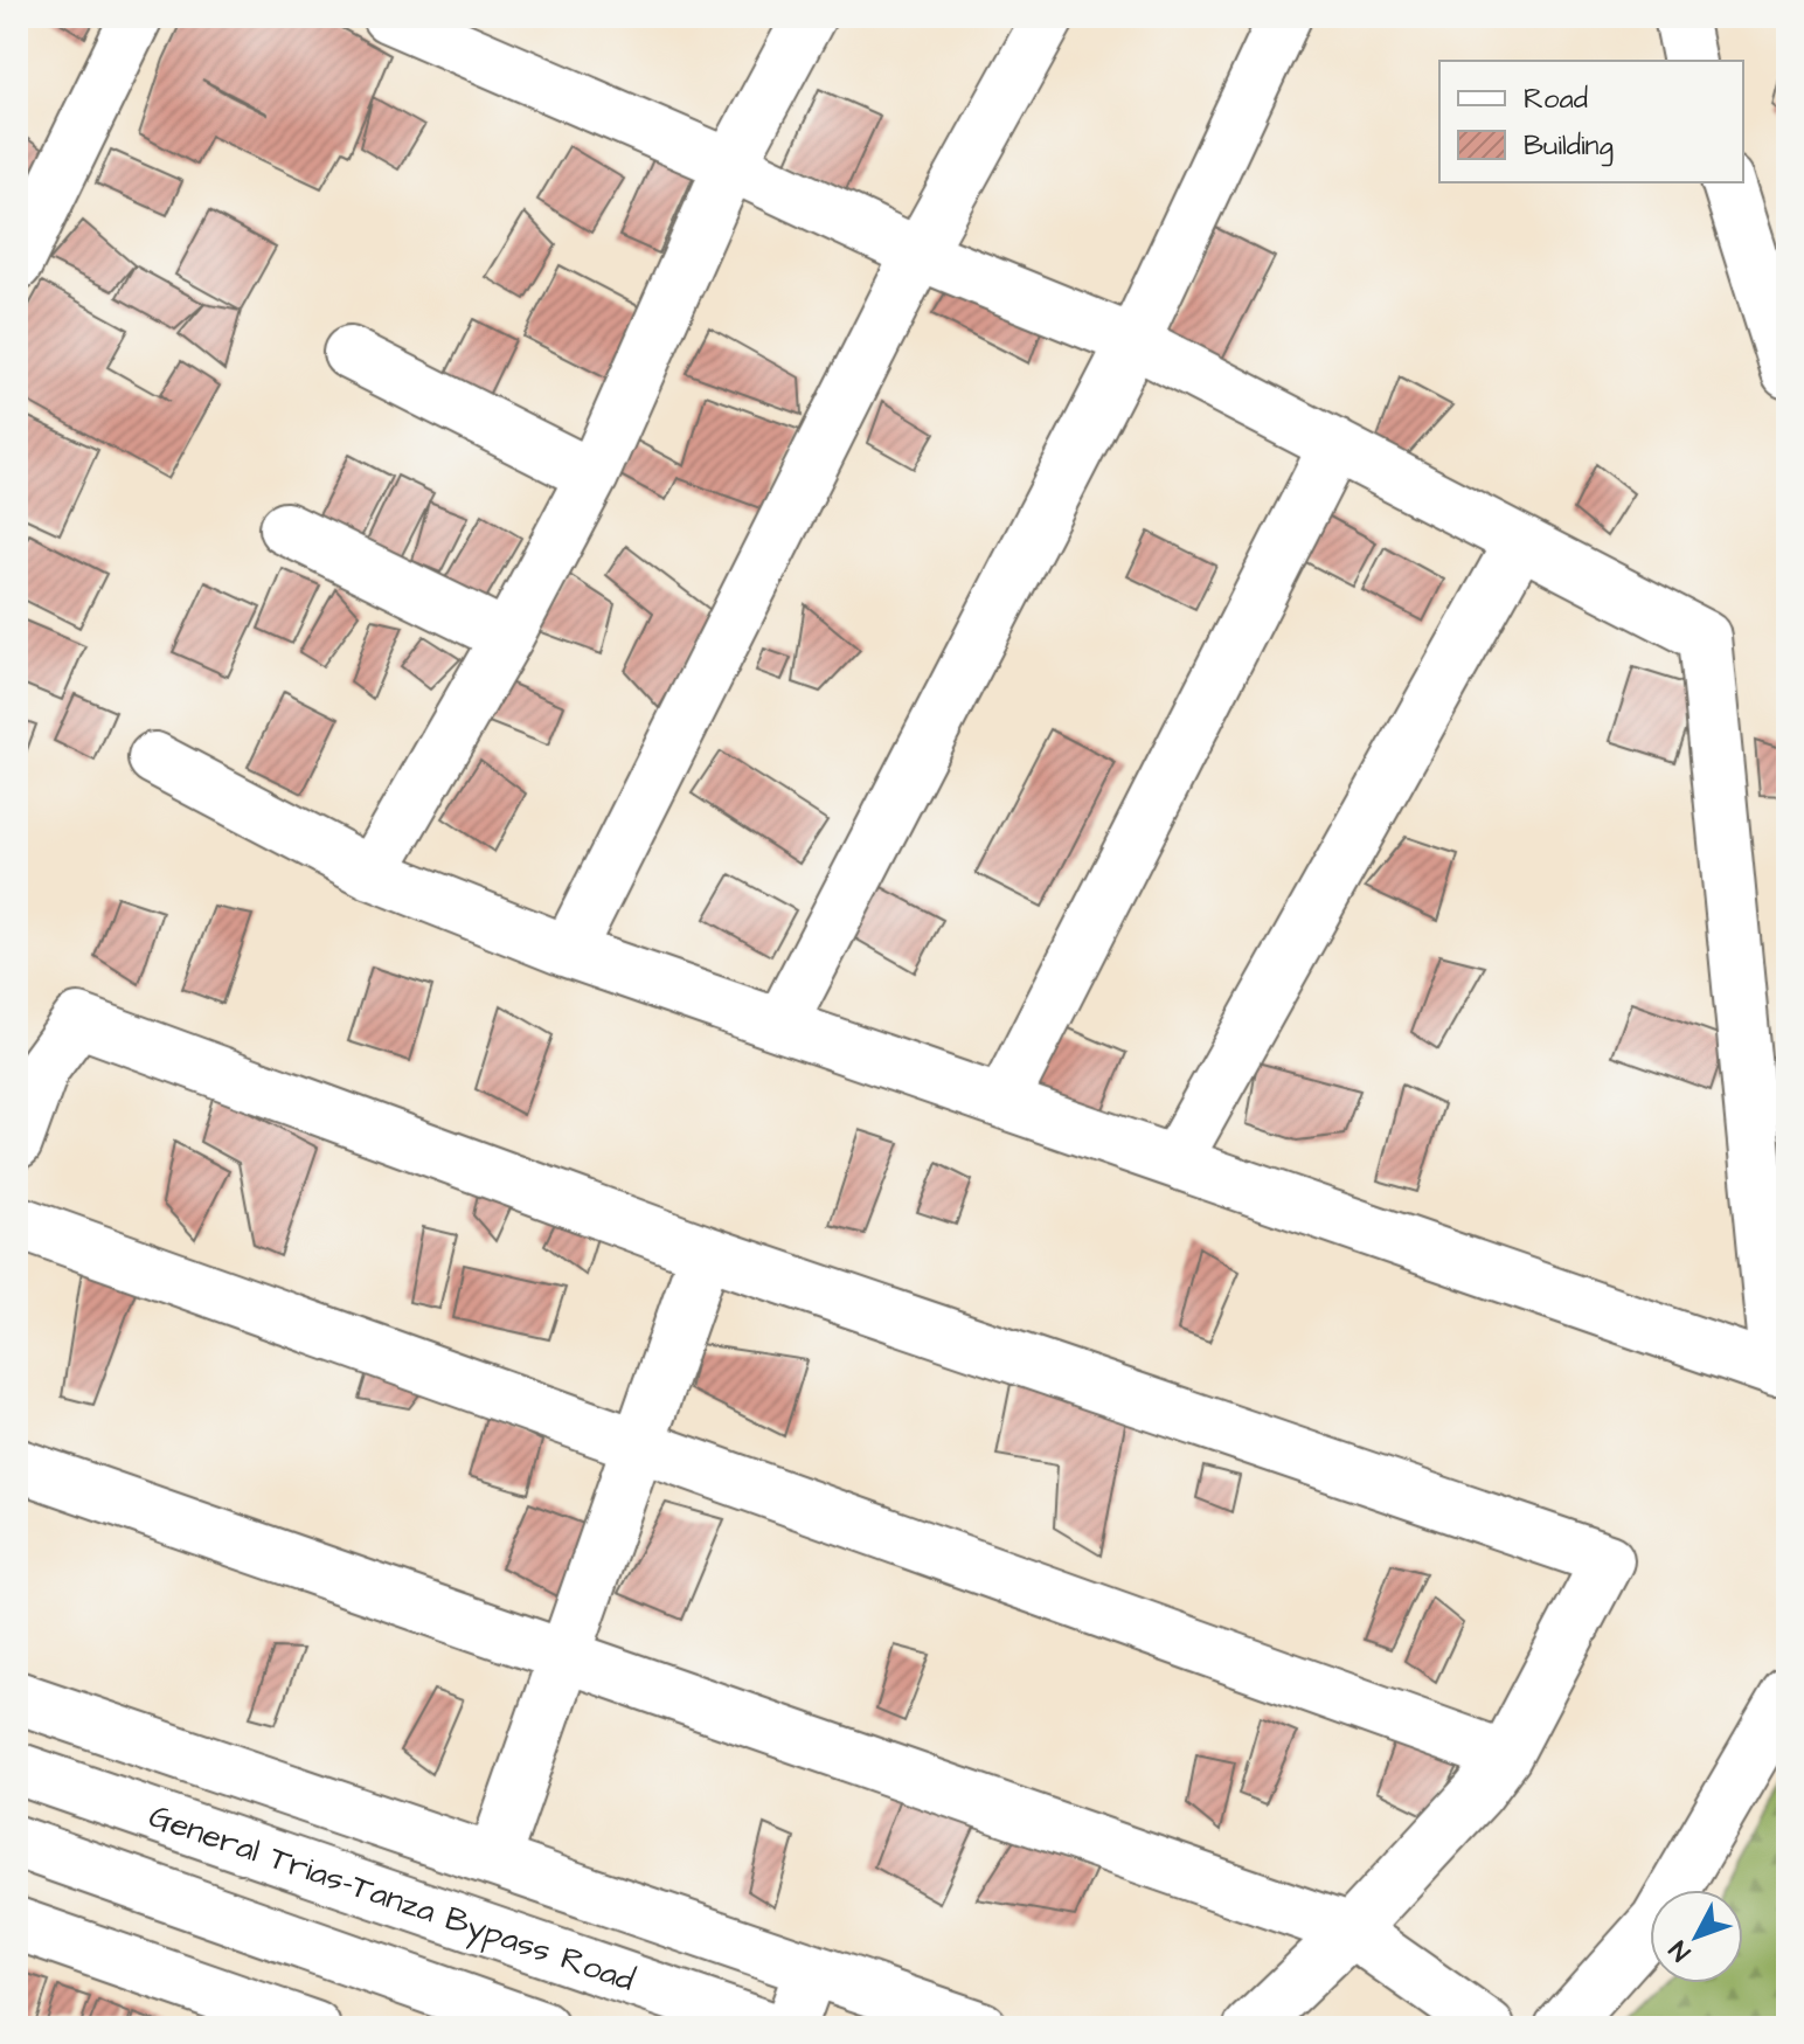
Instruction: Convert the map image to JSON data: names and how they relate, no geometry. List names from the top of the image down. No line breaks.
{"streets":{"street":["General Trias–Tanza Bypass Road"]},"legend":["Road","Building"],"north":"bottom left"}
